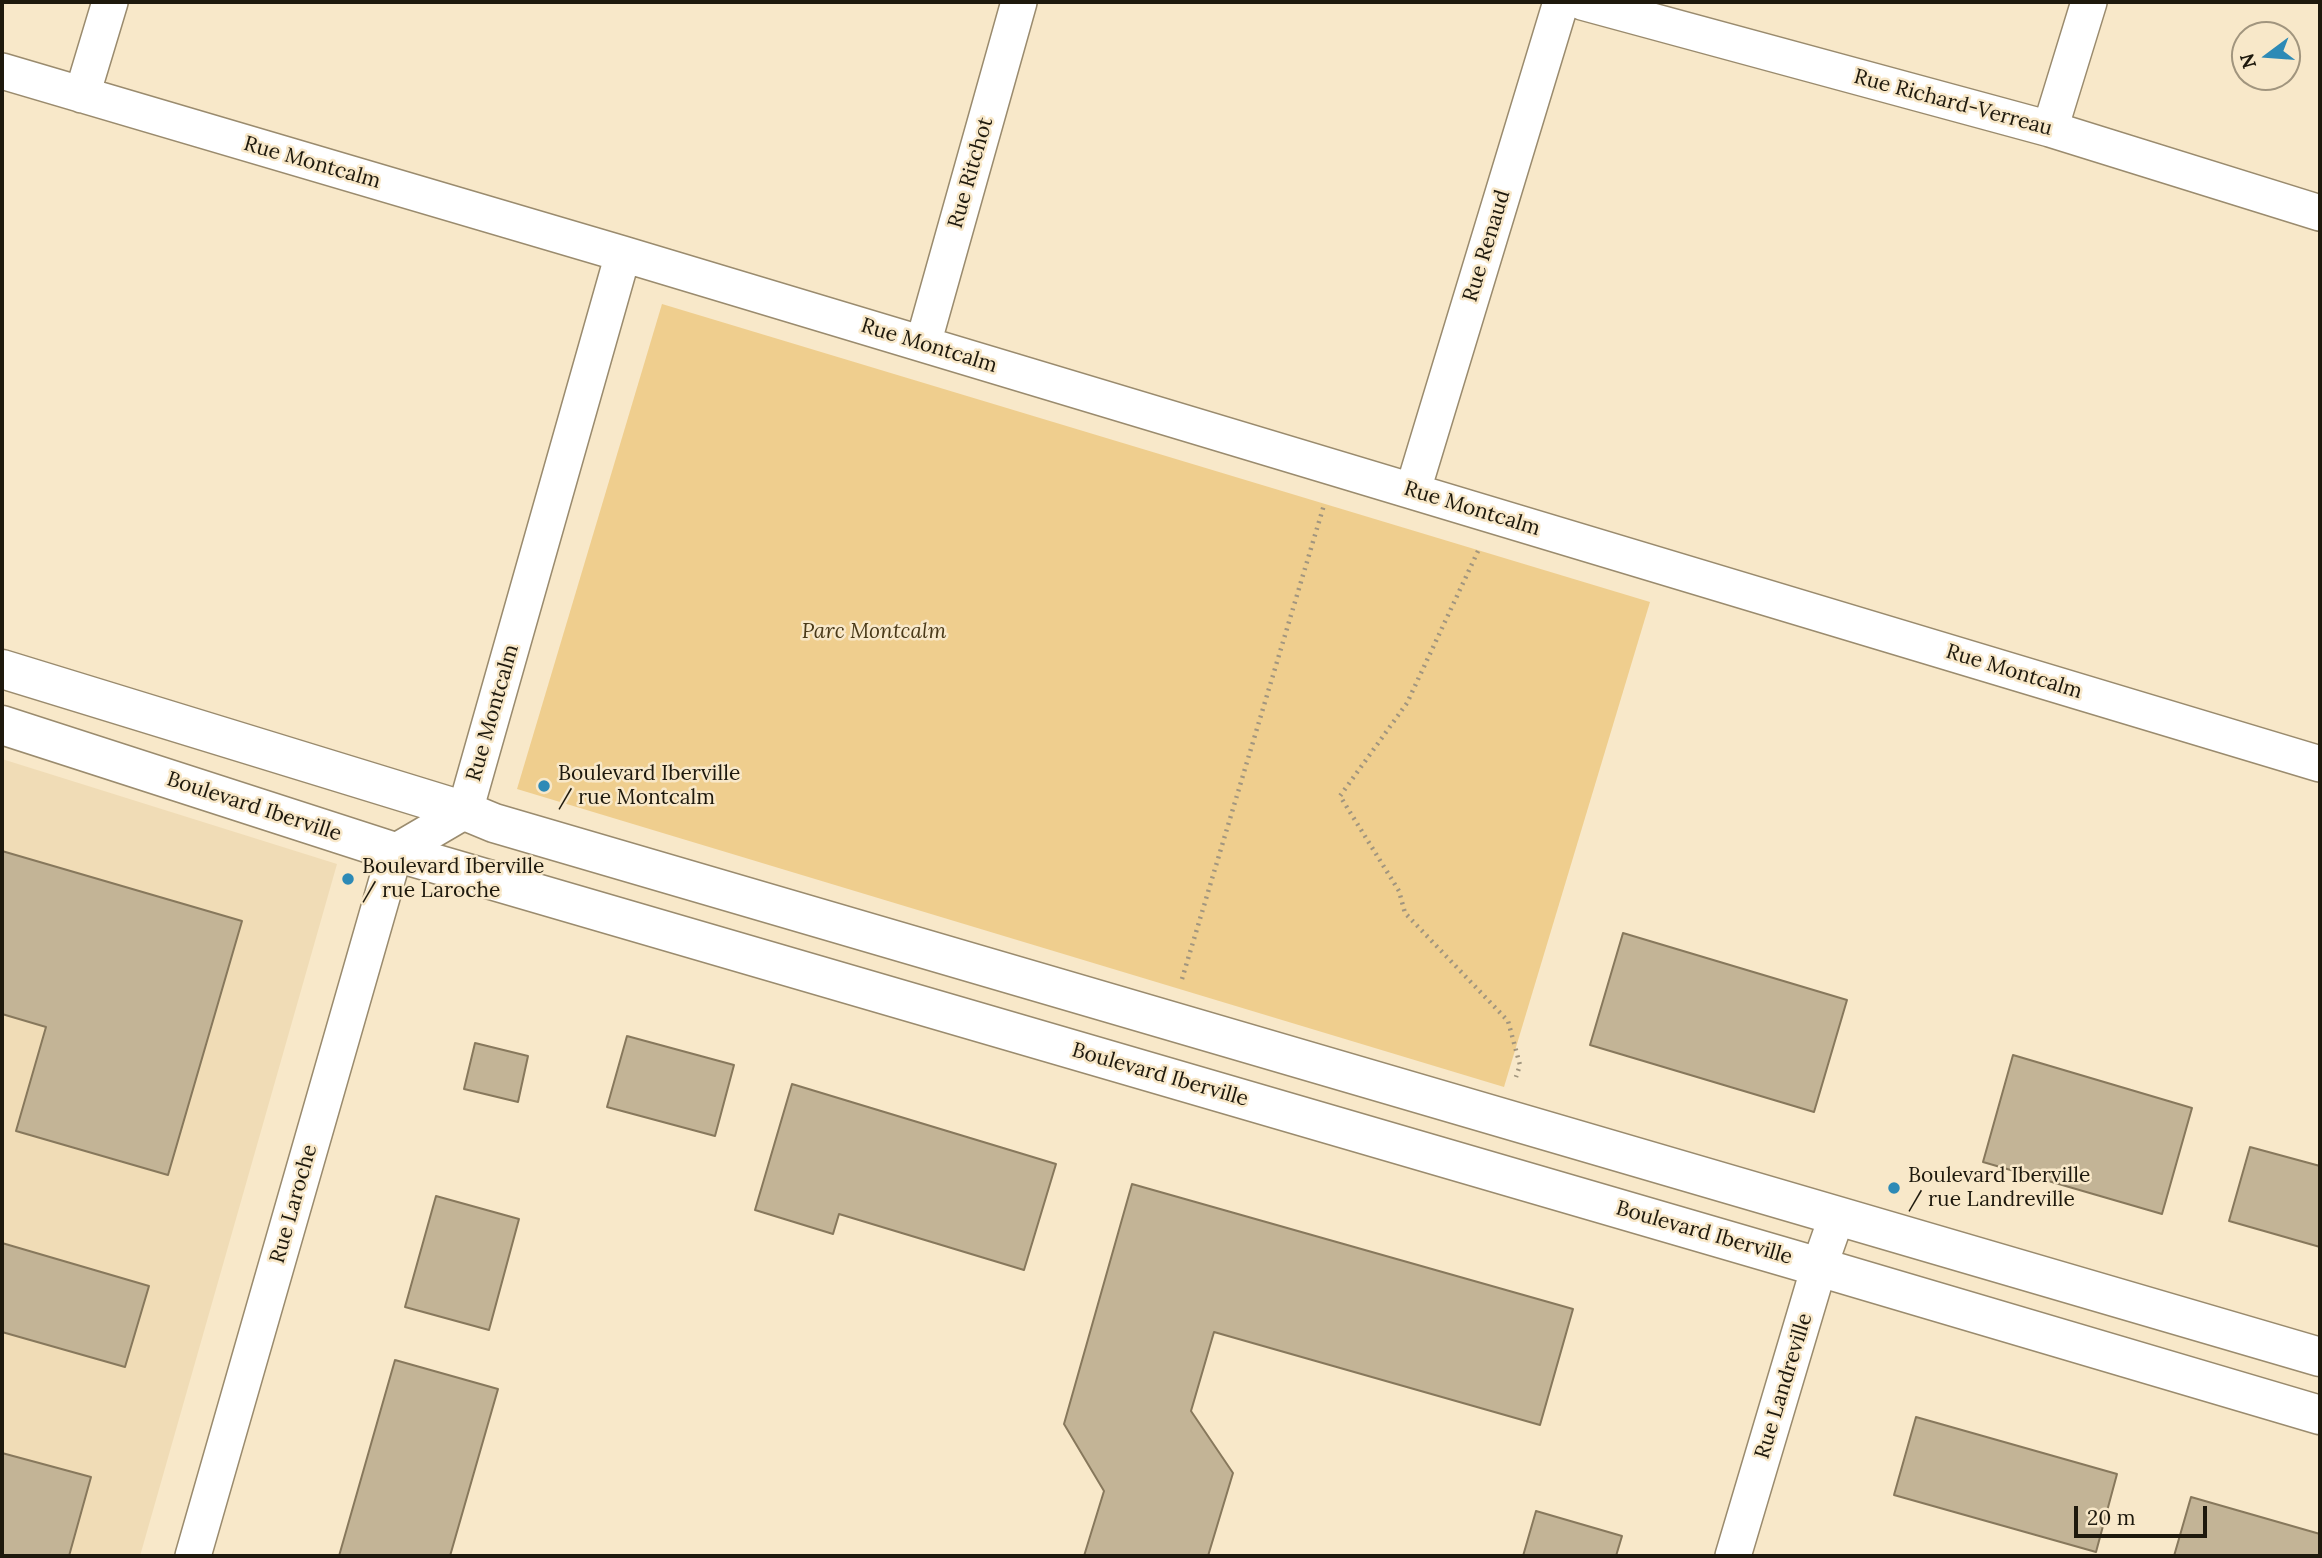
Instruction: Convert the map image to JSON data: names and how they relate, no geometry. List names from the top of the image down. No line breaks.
{"streets":{"street":["Rue Richard-Verreau","Rue Montcalm","Rue Ritchot","Rue Renaud","Boulevard Iberville","Rue Laroche","Rue Landreville"]},"crossings":[["Rue Montcalm","Rue Ritchot"],["Rue Montcalm","Rue Renaud"],["Boulevard Iberville","Rue Laroche"],["Boulevard Iberville","Rue Landreville"]],"parks":["Parc Montcalm"],"places":["Boulevard Iberville / rue Montcalm","Boulevard Iberville / rue Laroche","Boulevard Iberville / rue Landreville"],"scale_bar":"20 m","north":"left"}
